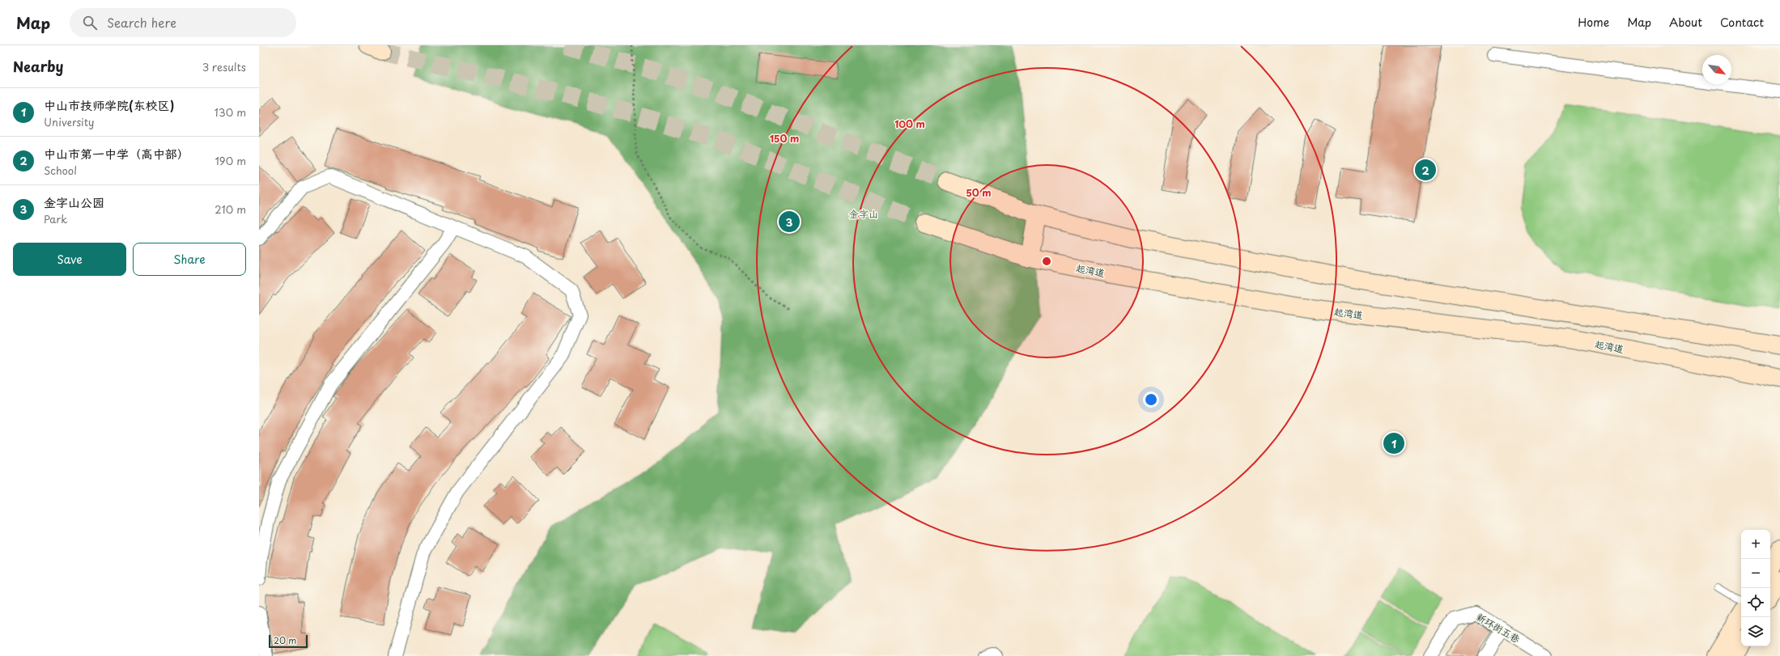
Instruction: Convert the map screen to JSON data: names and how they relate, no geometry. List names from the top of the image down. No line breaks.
{"streets":{"main road":["起湾道"],"street":["新环街五巷"]},"parks":["金字山"],"scale_bar":"20 m","north":"bottom right","page":{"header":"Map","search":"Search here","nav":["Home","Map","About","Contact"],"heading":["Nearby","3 results"],"list":[{"mark":"1","name":"中山市技师学院(东校区)","note":"University","value":"130 m"},{"mark":"2","name":"中山市第一中学（高中部）","note":"School","value":"190 m"},{"mark":"3","name":"金字山公园","note":"Park","value":"210 m"}],"pins":["2","3","1"],"buttons":["Save","Share"],"map_buttons":["+","−"],"scale":"20 m"},"rings":["100 m","150 m","50 m"]}
